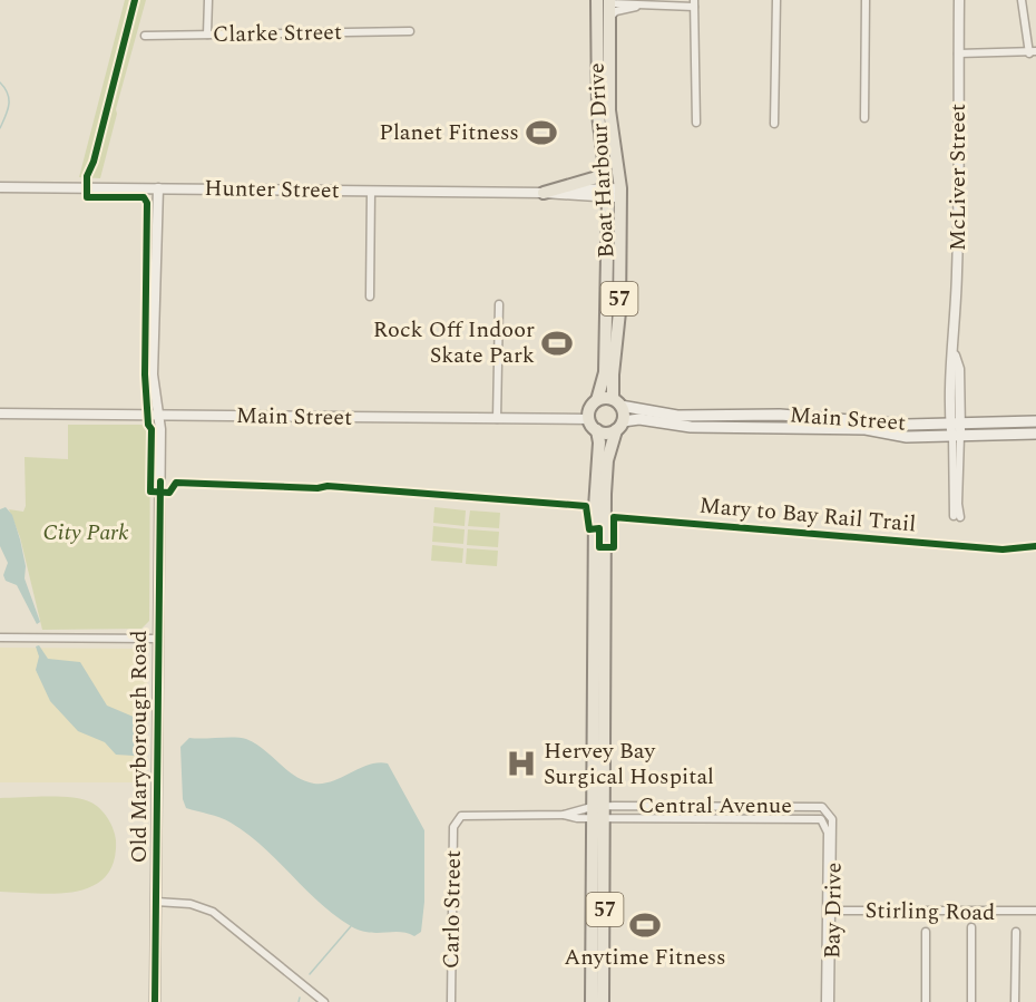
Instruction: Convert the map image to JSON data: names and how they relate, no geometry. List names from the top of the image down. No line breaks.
{"streets":{"main road":["Boat Harbour Drive","57","Main Street"],"street":["Clarke Street","McLiver Street","Hunter Street","Old Maryborough Road","Central Avenue","Carlo Street","Bay Drive","Stirling Road"],"cycle path":["Mary to Bay Rail Trail"]},"crossings":[["Boat Harbour Drive","Hunter Street"],["Boat Harbour Drive","57"],["Boat Harbour Drive","Main Street"],["McLiver Street","Main Street"],["Hunter Street","Old Maryborough Road"],["57","Main Street"],["57","Central Avenue"],["57","Carlo Street"],["Main Street","Old Maryborough Road"],["Central Avenue","Carlo Street"],["Central Avenue","Bay Drive"],["Bay Drive","Stirling Road"]],"parks":["City Park"],"places":{"sports":["Planet Fitness","Rock Off Indoor Skate Park","Anytime Fitness"],"hospital":["Hervey Bay Surgical Hospital"]}}
